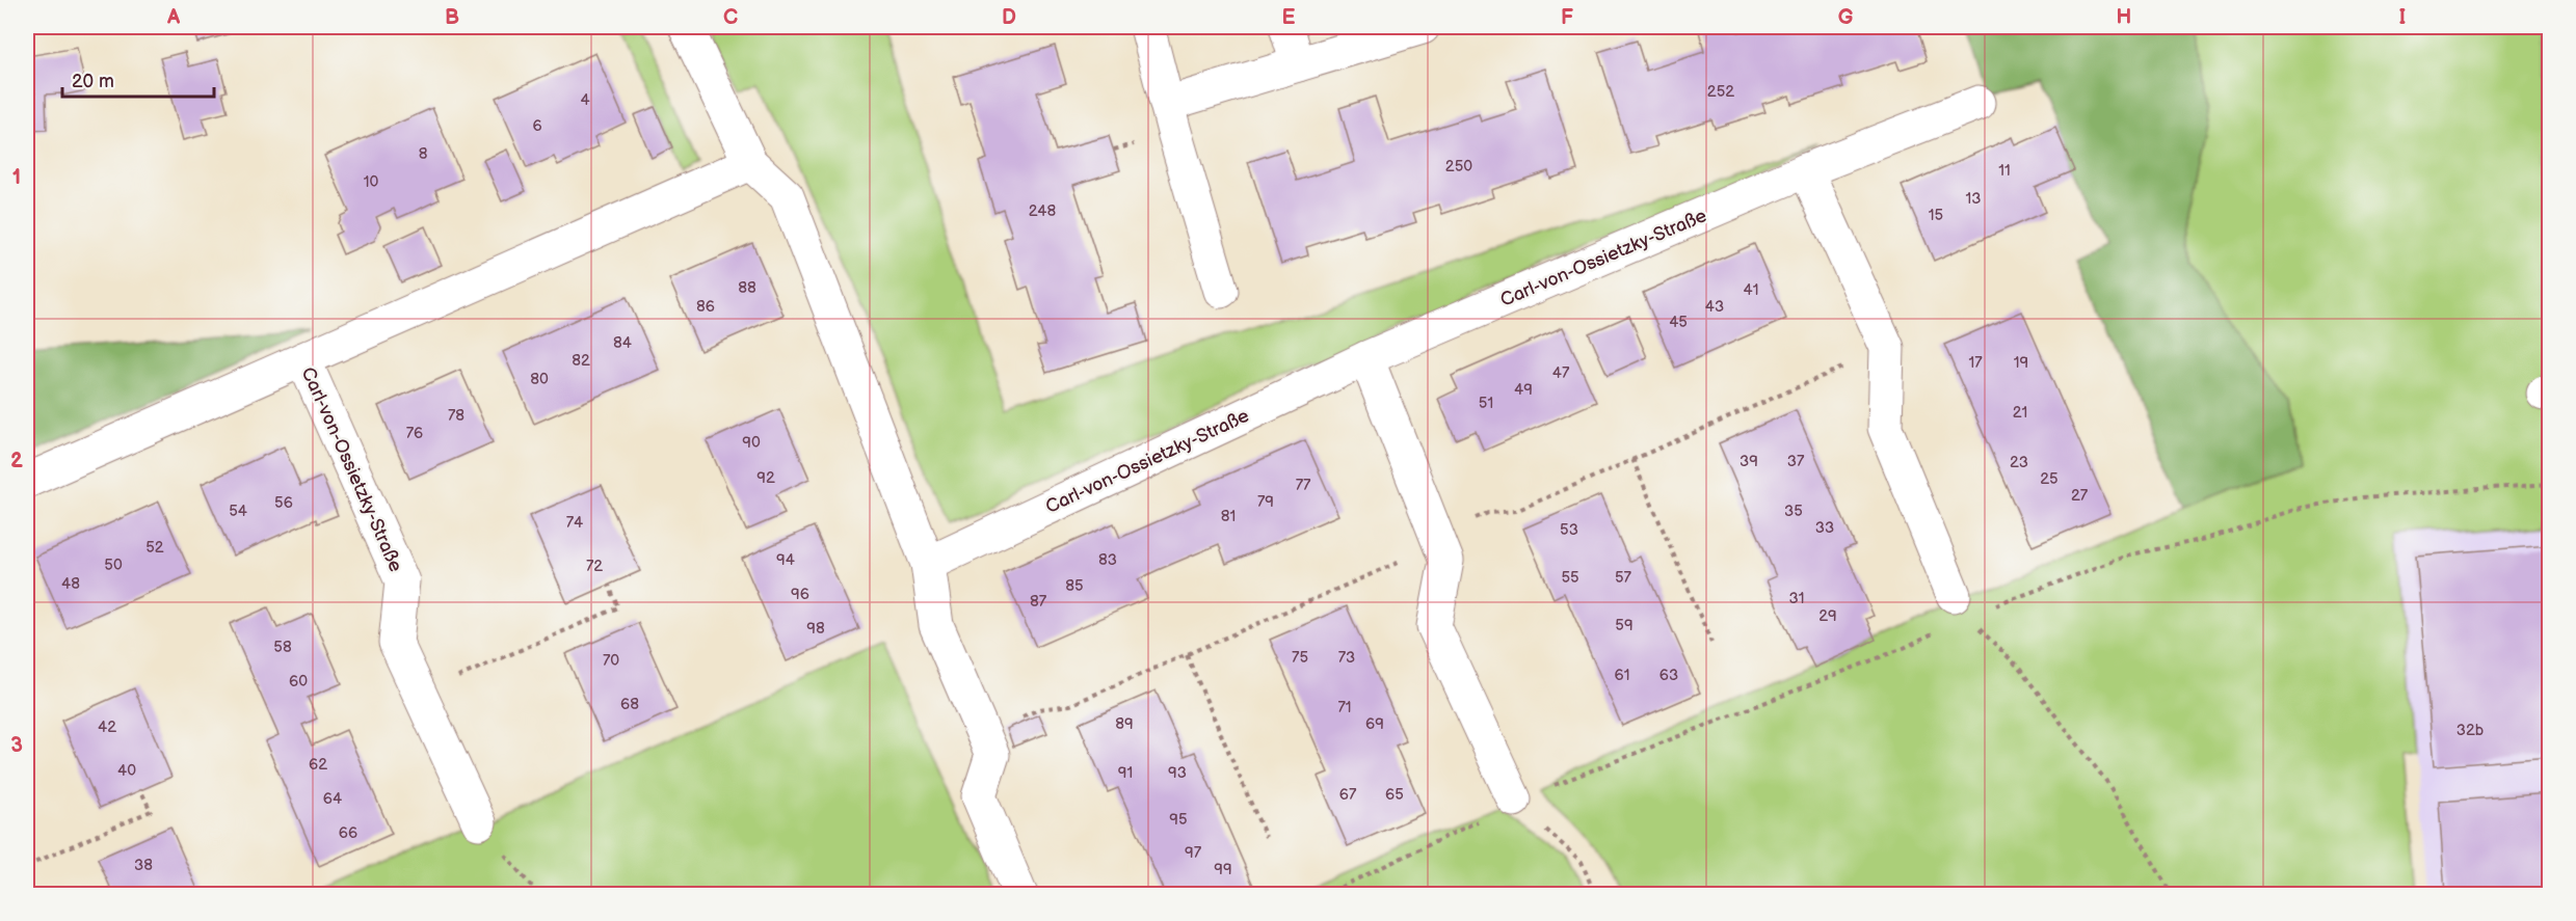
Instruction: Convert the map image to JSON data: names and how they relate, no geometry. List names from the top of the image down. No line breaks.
{"streets":{"street":["Carl-von-Ossietzky-Straße"]},"house_numbers":["252","4","6","8","250","11","10","13","248","15","88","41","86","43","45","84","82","17","19","47","80","49","51","21","78","76","90","39","37","23","92","25","77","27","79","56","54","35","81","74","33","53","52","94","83","50","72","55","57","48","85","96","31","87","29","59","98","58","75","73","70","61","63","60","68","71","89","69","42","32b","62","40","91","93","67","65","64","95","66","97","38","99"],"scale_bar":"20 m","grid":{"columns":["A","B","C","D","E","F","G","H","I"],"rows":["1","2","3"]}}
